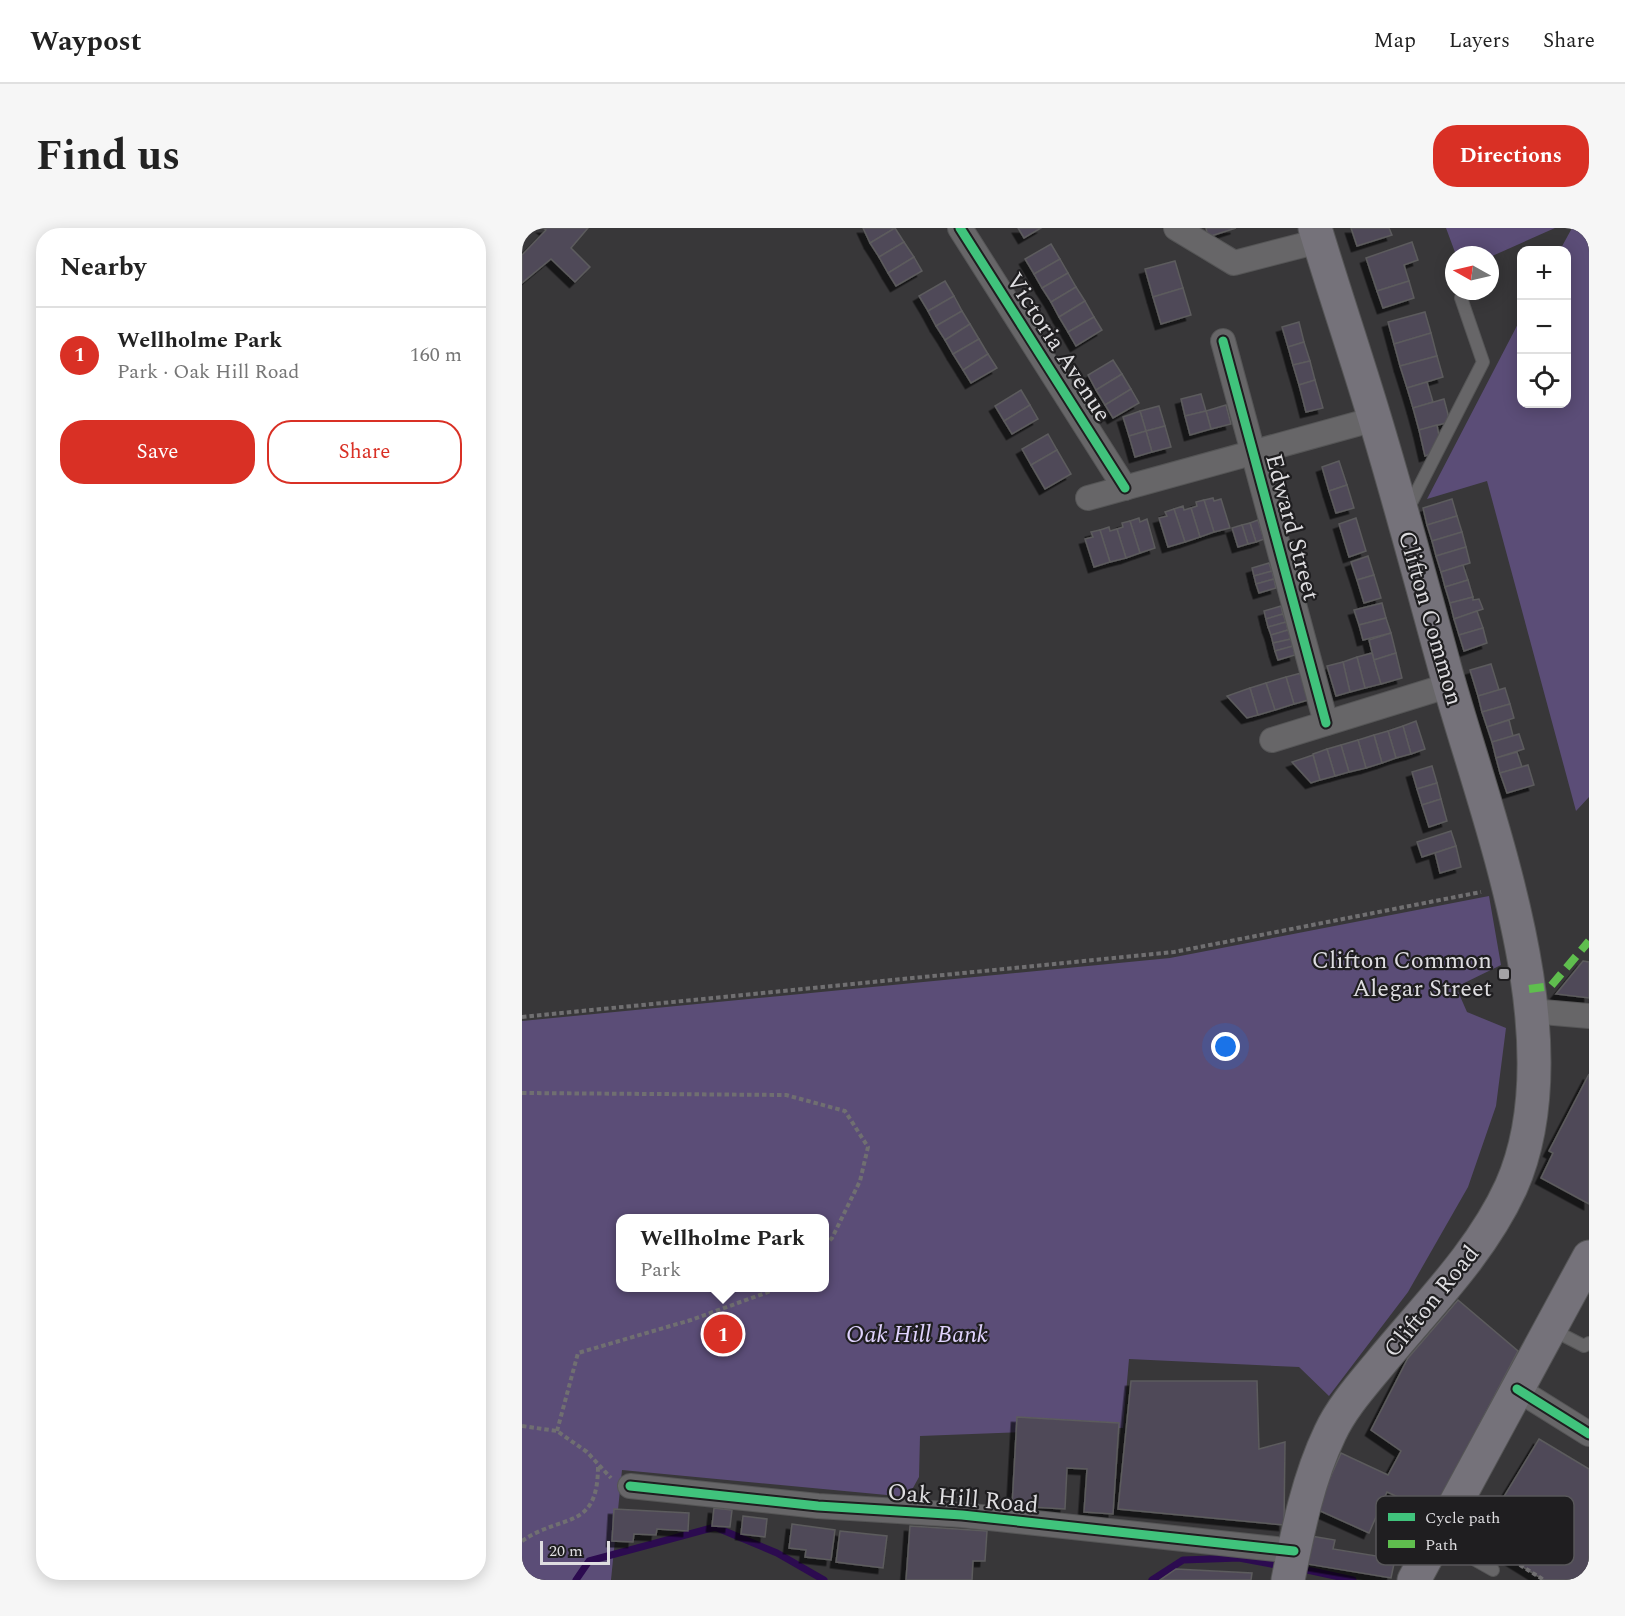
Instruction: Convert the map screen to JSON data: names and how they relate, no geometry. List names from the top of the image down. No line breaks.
{"streets":{"main road":["Clifton Common","Clifton Road"],"street":["Victoria Avenue","Edward Street","Oak Hill Road"]},"crossings":[["Clifton Common","Clifton Road"],["Clifton Road","Oak Hill Road"]],"parks":["Oak Hill Bank"],"places":{"transit":["Clifton Common Alegar Street"]},"legend":["Cycle path","Path"],"scale_bar":"20 m","north":"left","page":{"header":"Waypost","nav":["Map","Layers","Share"],"title":"Find us","buttons":["Directions",["Save","Share"]],"heading":"Nearby","map_buttons":["+","−"],"list":[{"mark":"1","name":"Wellholme Park","note":"Park · Oak Hill Road","value":"160 m"}],"popup":["Wellholme Park","Park"],"pins":"1","scale":"20 m"}}
